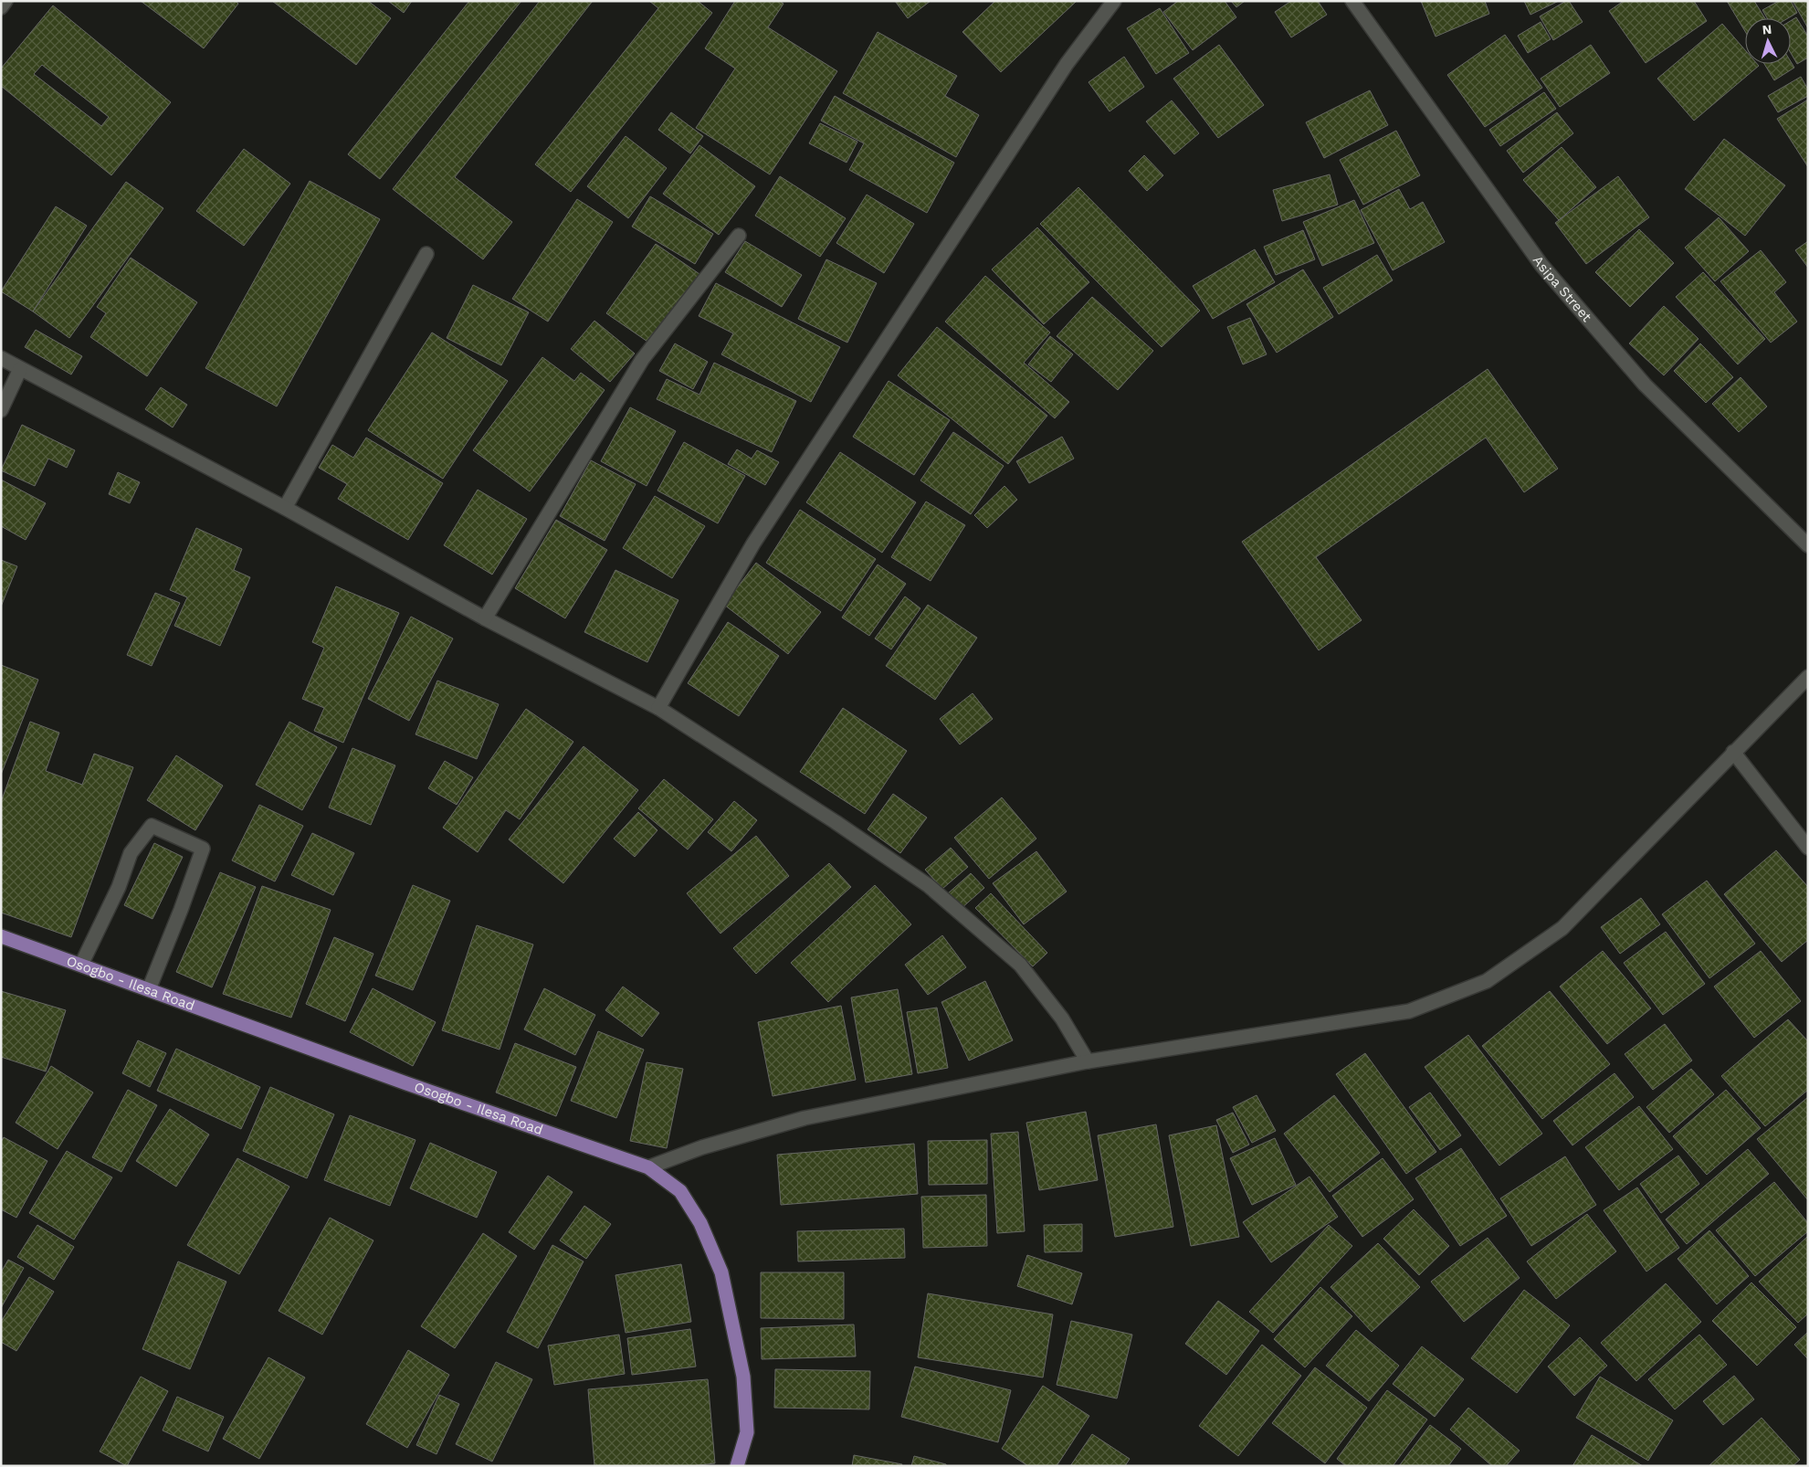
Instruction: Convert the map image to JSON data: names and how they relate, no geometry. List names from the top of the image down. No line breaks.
{"streets":{"main road":["Osogbo - Ilesa Road"],"street":["Asipa Street"]},"north":"top"}
